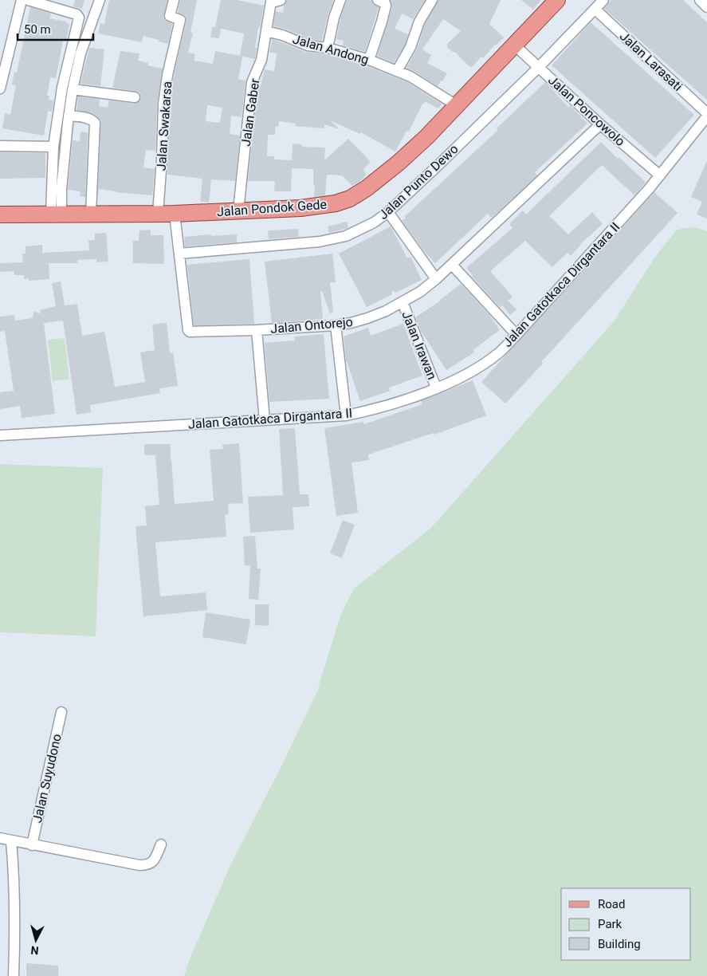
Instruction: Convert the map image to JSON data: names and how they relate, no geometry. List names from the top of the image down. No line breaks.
{"streets":{"main road":["Jalan Pondok Gede"],"street":["Jalan Andong","Jalan Larasati","Jalan Poncowolo","Jalan Gaber","Jalan Swakarsa","Jalan Punto Dewo","Jalan Gatotkaca Dirgantara II","Jalan Ontorejo","Jalan Irawan","Jalan Suyudono"]},"crossings":[["Jalan Andong","Jalan Gaber"],["Jalan Andong","Jalan Pondok Gede"],["Jalan Larasati","Jalan Punto Dewo"],["Jalan Poncowolo","Jalan Punto Dewo"],["Jalan Poncowolo","Jalan Pondok Gede"],["Jalan Poncowolo","Jalan Gatotkaca Dirgantara II"],["Jalan Poncowolo","Jalan Ontorejo"],["Jalan Gaber","Jalan Pondok Gede"],["Jalan Swakarsa","Jalan Pondok Gede"],["Jalan Punto Dewo","Jalan Ontorejo"],["Jalan Pondok Gede","Jalan Ontorejo"],["Jalan Gatotkaca Dirgantara II","Jalan Irawan"],["Jalan Ontorejo","Jalan Irawan"]],"legend":["Road","Park","Building"],"scale_bar":"50 m","north":"bottom"}
